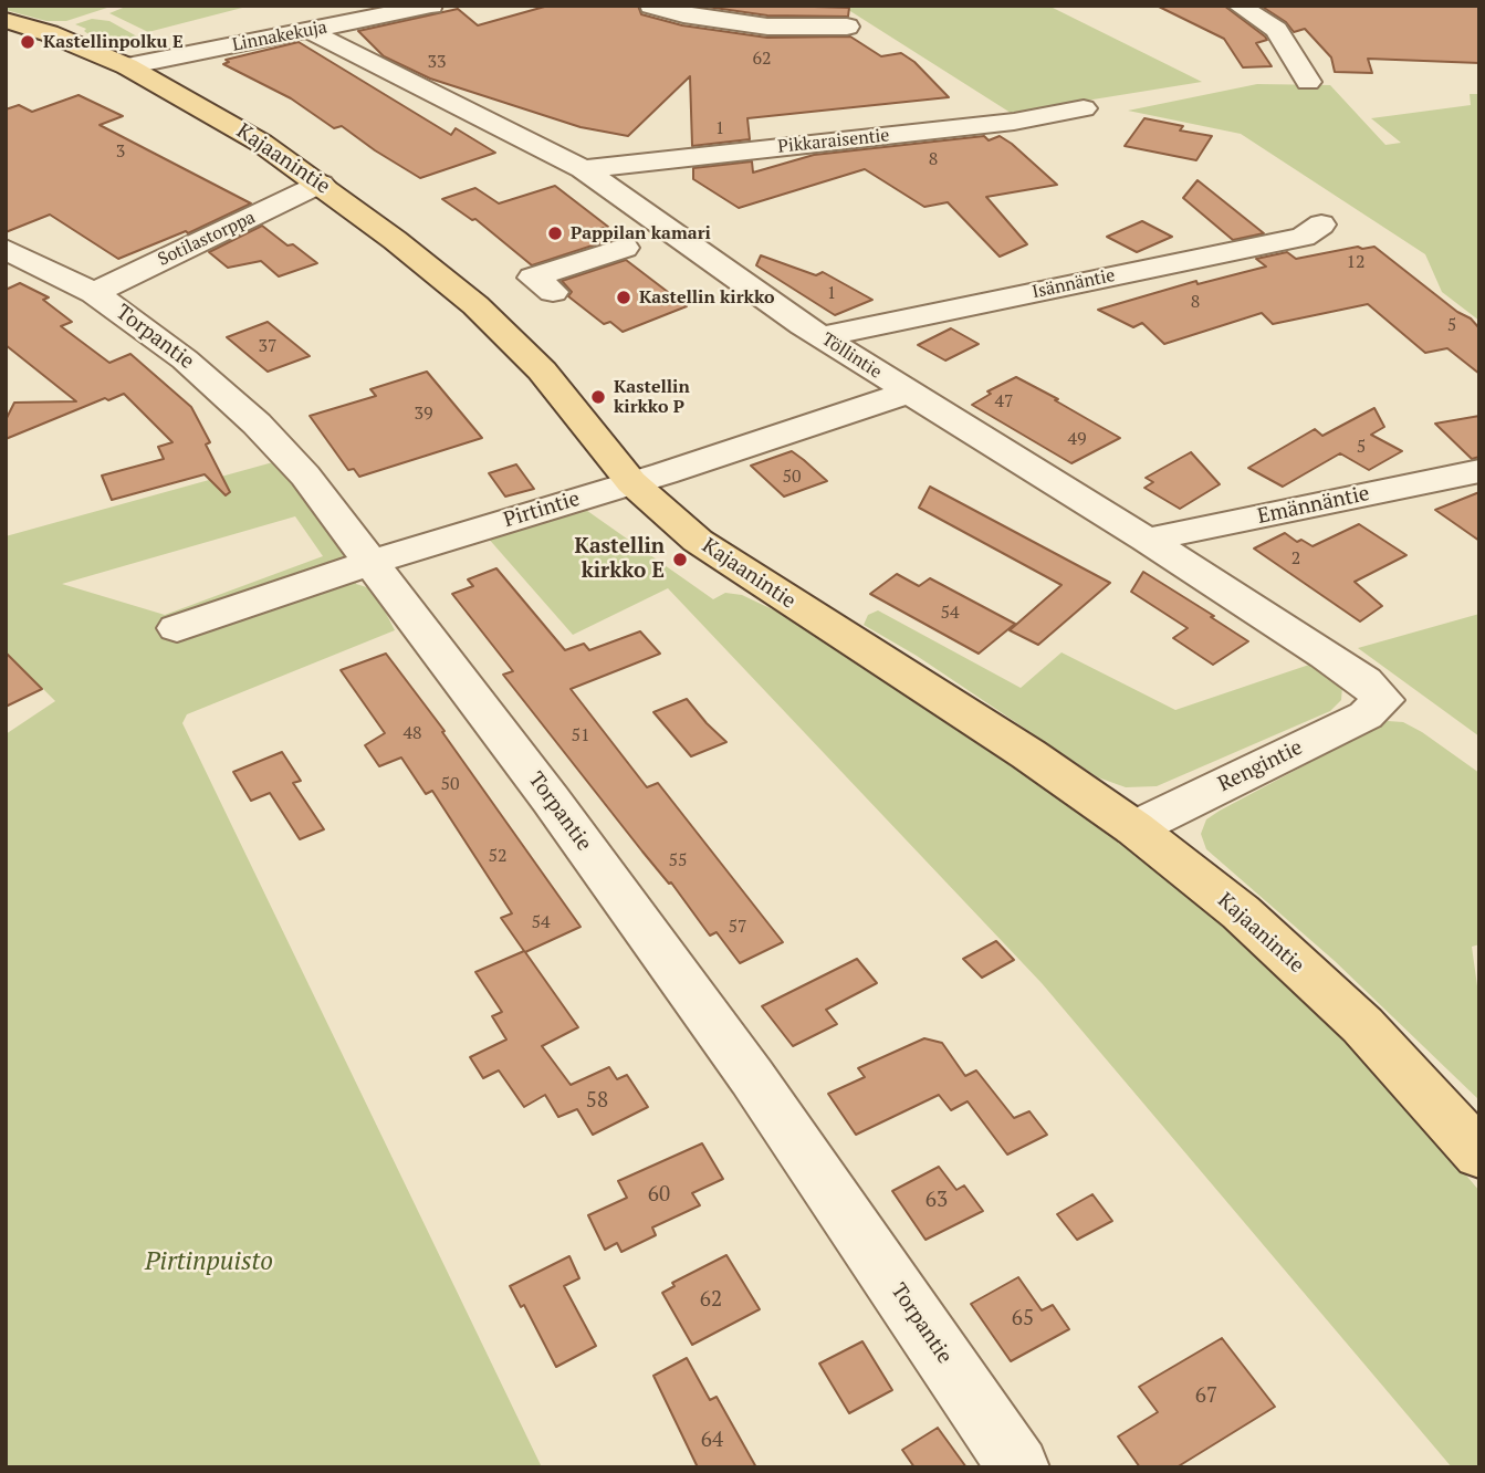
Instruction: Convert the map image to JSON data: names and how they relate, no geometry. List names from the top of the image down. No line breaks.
{"streets":{"main road":["Kajaanintie"],"street":["Linnakekuja","Pikkaraisentie","Sotilastorppa","Isännäntie","Torpantie","Töllintie","Emännäntie","Pirtintie","Rengintie"]},"crossings":[["Linnakekuja","Kajaanintie"],["Linnakekuja","Töllintie"],["Pikkaraisentie","Töllintie"],["Kajaanintie","Sotilastorppa"],["Kajaanintie","Pirtintie"],["Kajaanintie","Rengintie"],["Sotilastorppa","Torpantie"],["Isännäntie","Töllintie"],["Torpantie","Pirtintie"],["Töllintie","Emännäntie"],["Töllintie","Pirtintie"],["Töllintie","Rengintie"]],"parks":["Pirtinpuisto"],"places":["Kastellinpolku E","Pappilan kamari","Kastellin kirkko","Kastellin kirkko P","Kastellin kirkko E"],"house_numbers":["62","33","1","3","8","12","1","8","5","37","47","39","49","5","50","2","54","48","51","50","52","55","54","57","58","60","63","62","65","67","64"]}
